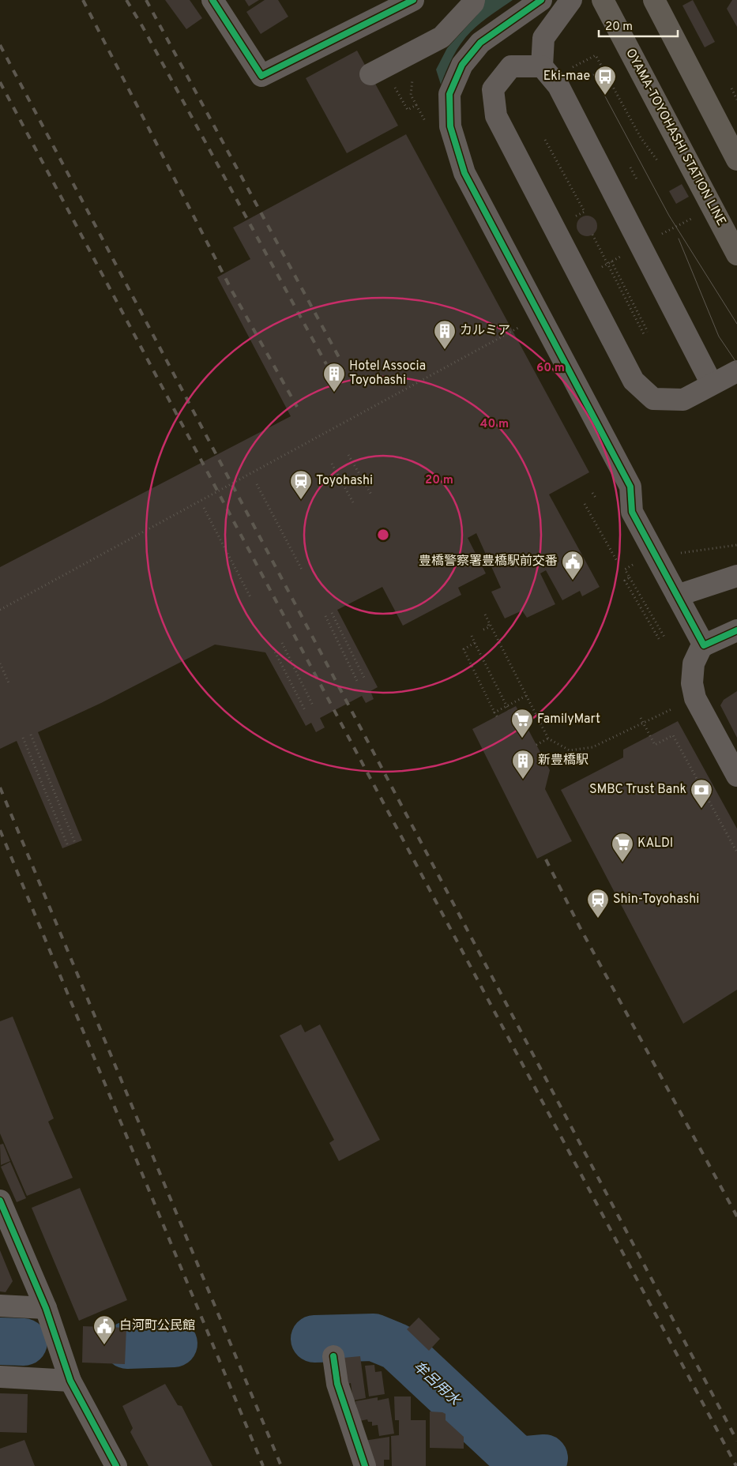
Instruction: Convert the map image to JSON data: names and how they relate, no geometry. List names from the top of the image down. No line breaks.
{"streets":{"main road":["OYAMA-TOYOHASHI STATION LINE"]},"water":["牟呂用水"],"places":{"bus stop":["Eki-mae"],"building":["カルミア","Hotel Associa Toyohashi","新豊橋駅"],"station":["Toyohashi","Shin-Toyohashi"],"public building":["豊橋警察署豊橋駅前交番","白河町公民館"],"supermarket":["FamilyMart","KALDI"],"bank":["SMBC Trust Bank"]},"scale_bar":"20 m","rings":["60 m","40 m","20 m"]}
